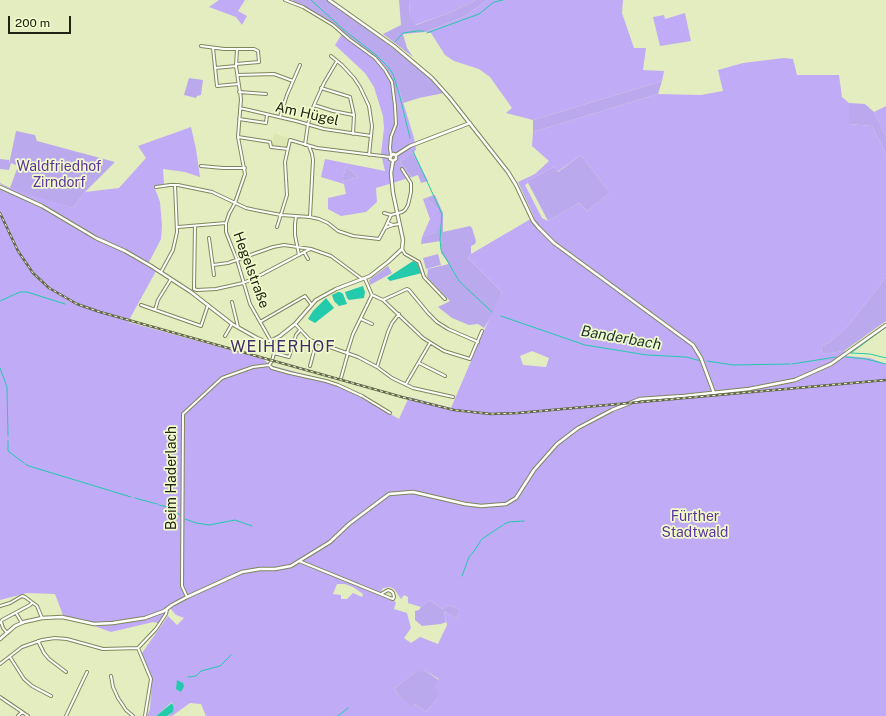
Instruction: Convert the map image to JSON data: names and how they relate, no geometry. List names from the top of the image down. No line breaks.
{"streets":{"street":["Am Hügel","Hegelstraße","Beim Haderlach"]},"crossings":[["Am Hügel","Hegelstraße"]],"districts":["WEIHERHOF"],"water":["Banderbach"],"parks":["Waldfriedhof Zirndorf","Fürther Stadtwald"],"scale_bar":"200 m"}
